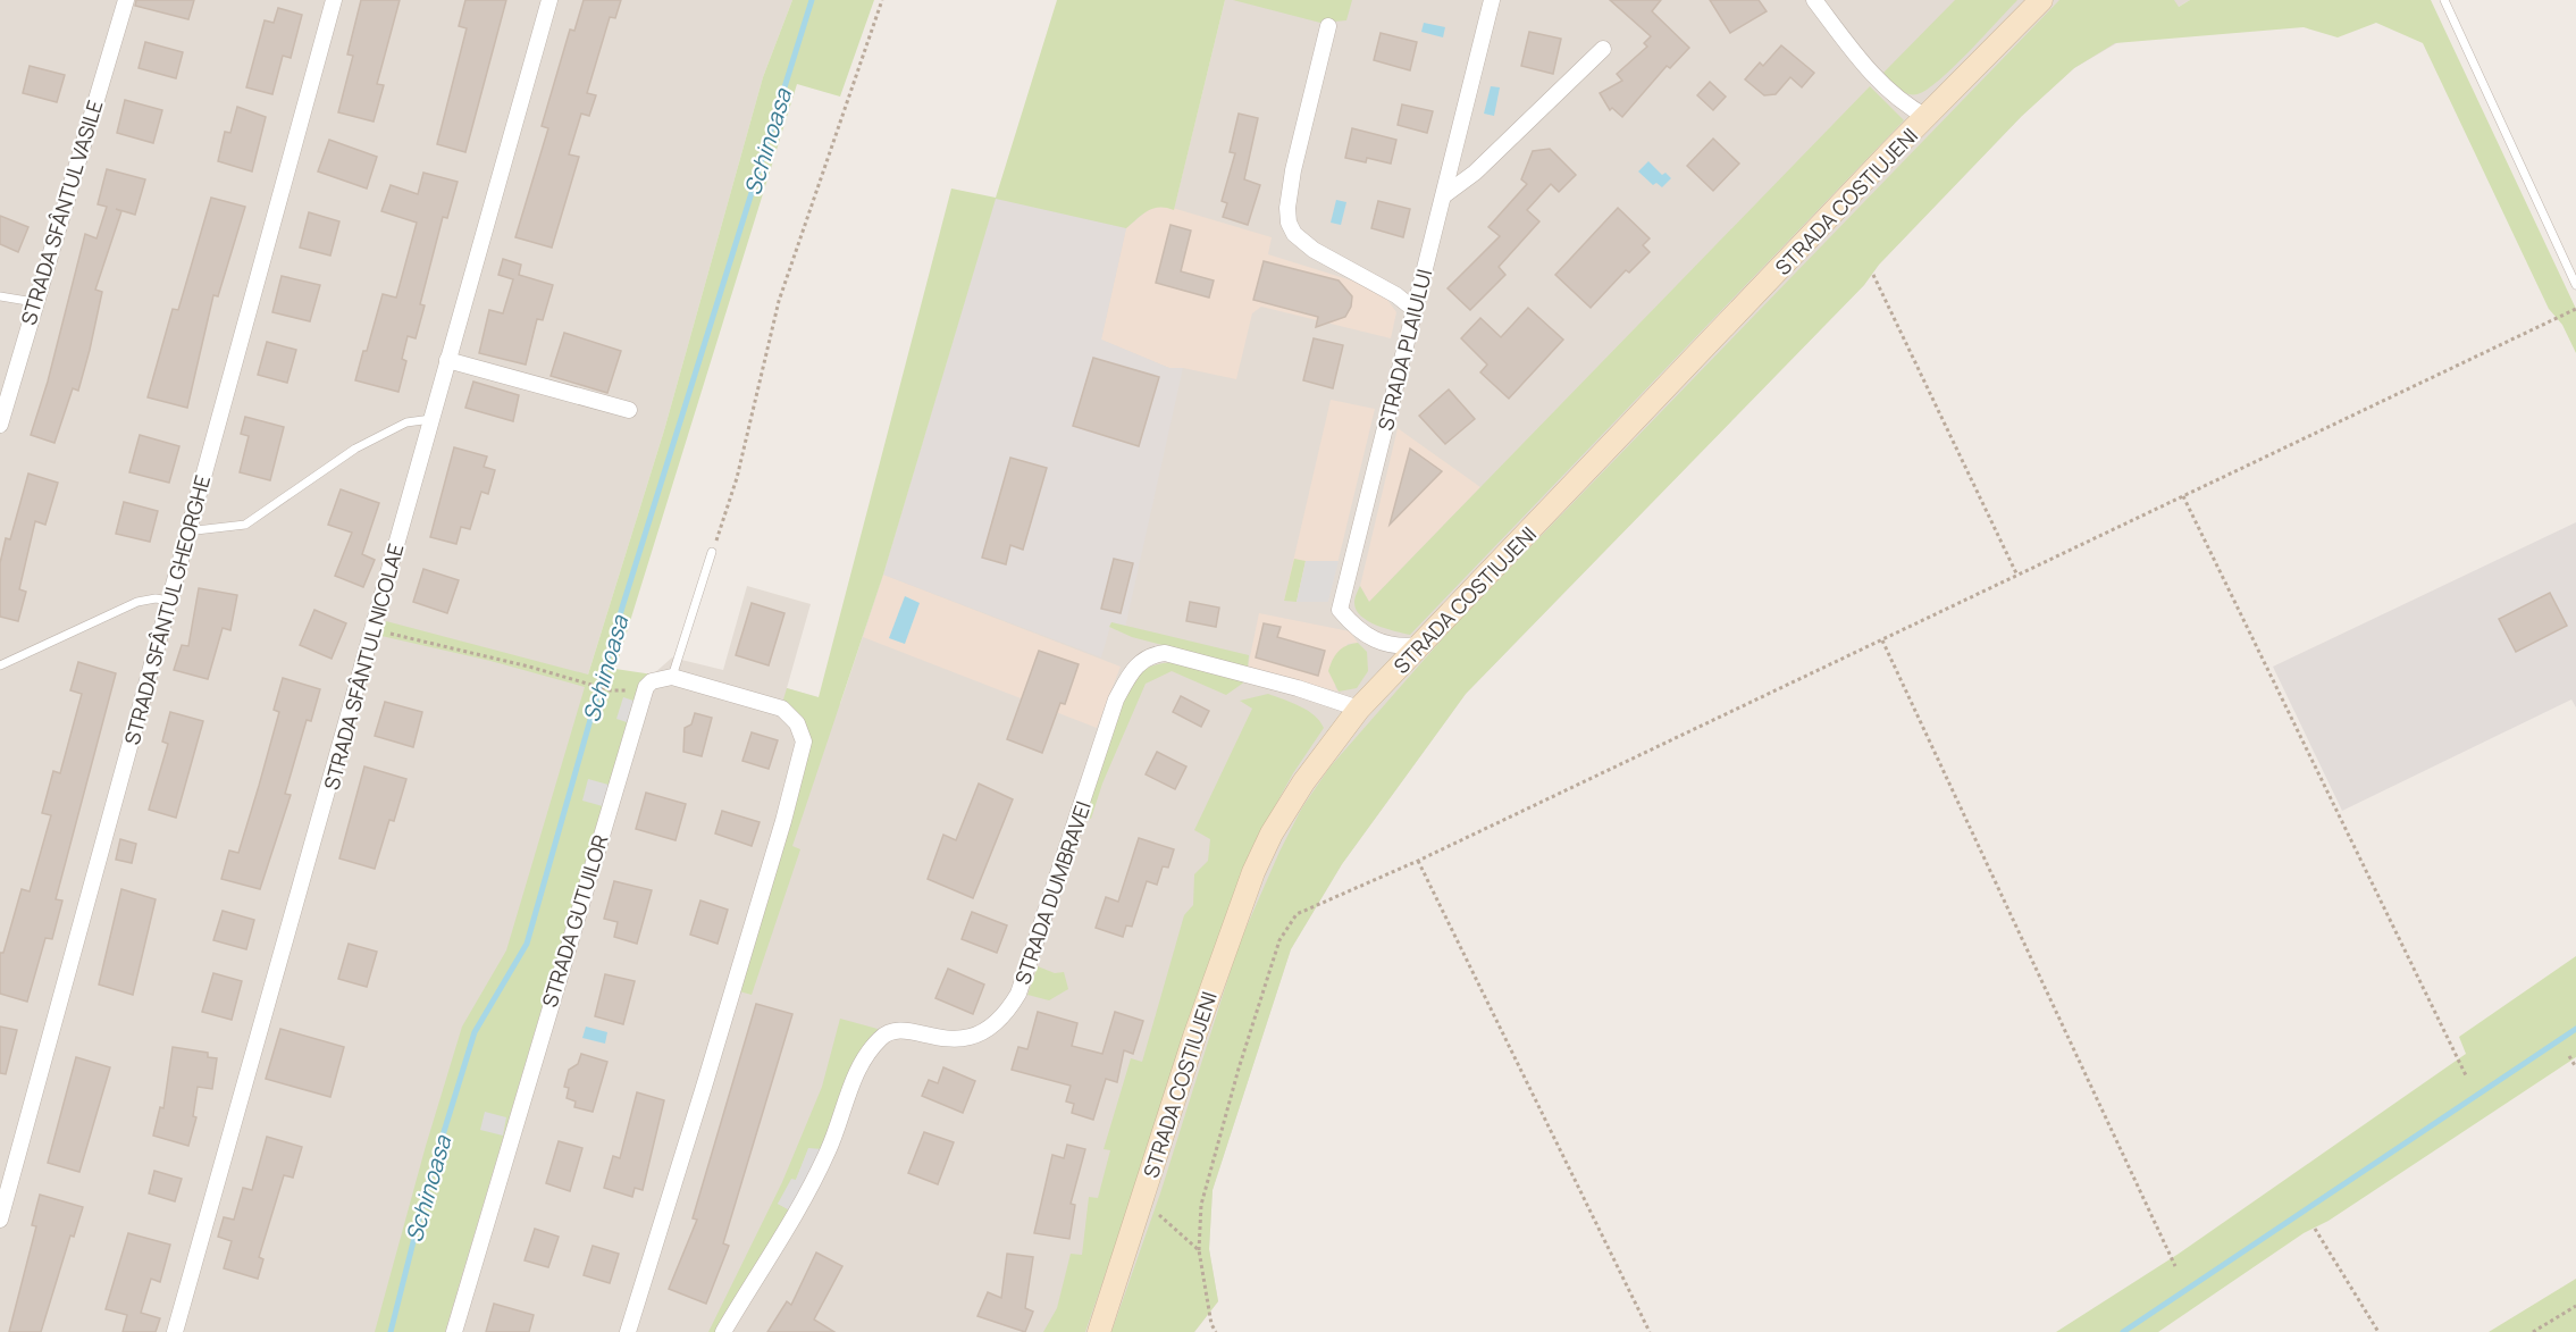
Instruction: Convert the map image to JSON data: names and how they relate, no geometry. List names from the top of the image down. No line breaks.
{"streets":{"street":["STRADA COSTIUJENI","STRADA SFÂNTUL VASILE","STRADA PLAIULUI","STRADA SFÂNTUL GHEORGHE","STRADA SFÂNTUL NICOLAE","STRADA DUMBRAVEI","STRADA GUTUILOR"]},"crossings":[["STRADA COSTIUJENI","STRADA PLAIULUI"],["STRADA COSTIUJENI","STRADA DUMBRAVEI"]],"water":["Schinoasa"]}
